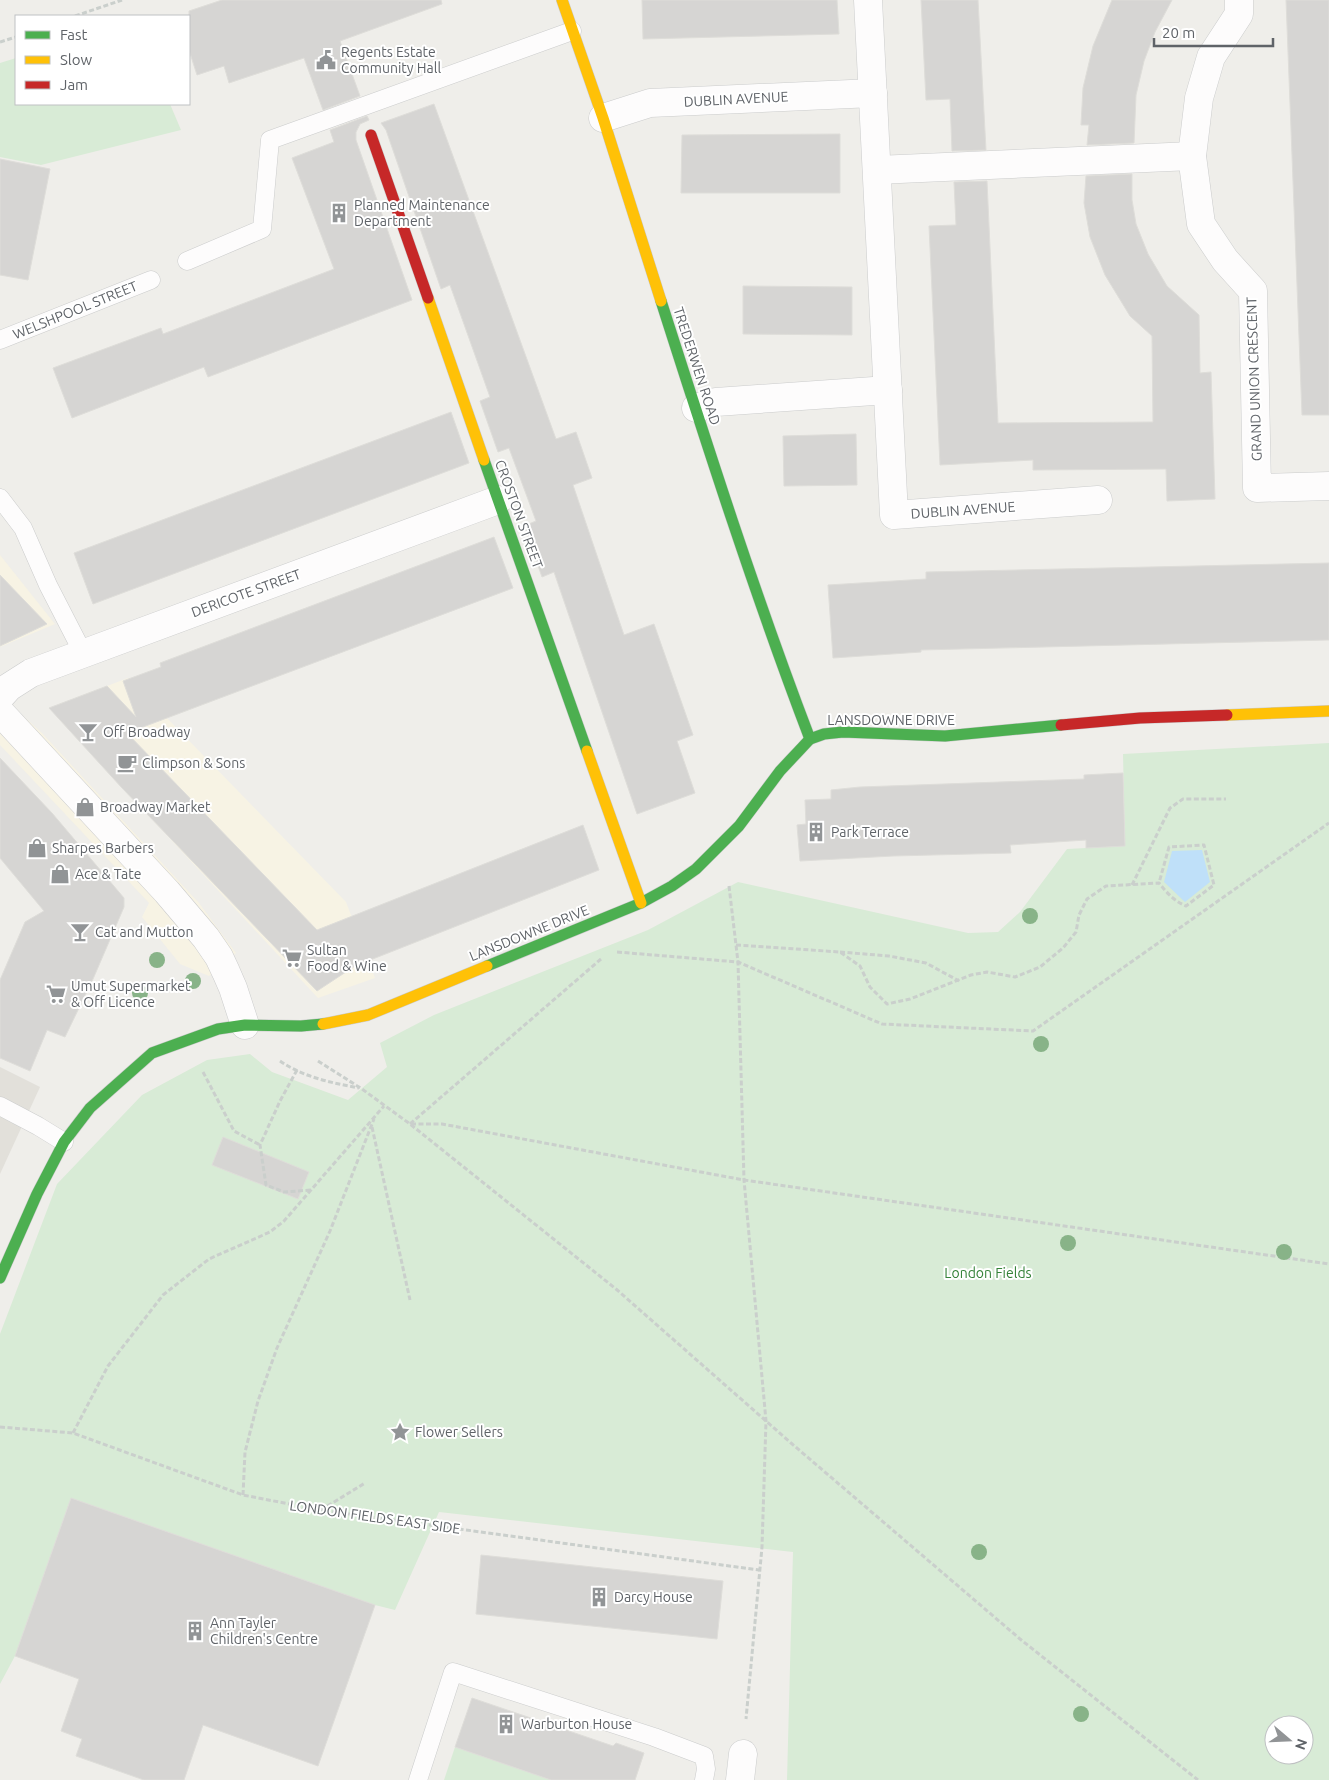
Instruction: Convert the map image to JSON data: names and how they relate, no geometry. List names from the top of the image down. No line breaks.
{"streets":{"street":["DUBLIN AVENUE","TREDERWEN ROAD","GRAND UNION CRESCENT","CROSTON STREET","DERICOTE STREET","LANSDOWNE DRIVE"],"lane":["WELSHPOOL STREET"],"path":["LONDON FIELDS EAST SIDE"]},"crossings":[["DUBLIN AVENUE","TREDERWEN ROAD"],["TREDERWEN ROAD","LANSDOWNE DRIVE"],["CROSTON STREET","DERICOTE STREET"],["CROSTON STREET","LANSDOWNE DRIVE"]],"parks":["London Fields"],"places":{"public building":["Regents Estate Community Hall"],"building":["Planned Maintenance Department","Park Terrace","Darcy House","Ann Tayler Children's Centre","Warburton House"],"bar":["Off Broadway","Cat and Mutton"],"cafe":["Climpson & Sons"],"shop":["Broadway Market","Sharpes Barbers","Ace & Tate"],"supermarket":["Sultan Food & Wine","Umut Supermarket & Off Licence"],"place":["Flower Sellers"]},"legend":["Fast","Slow","Jam"],"scale_bar":"20 m","north":"right"}
